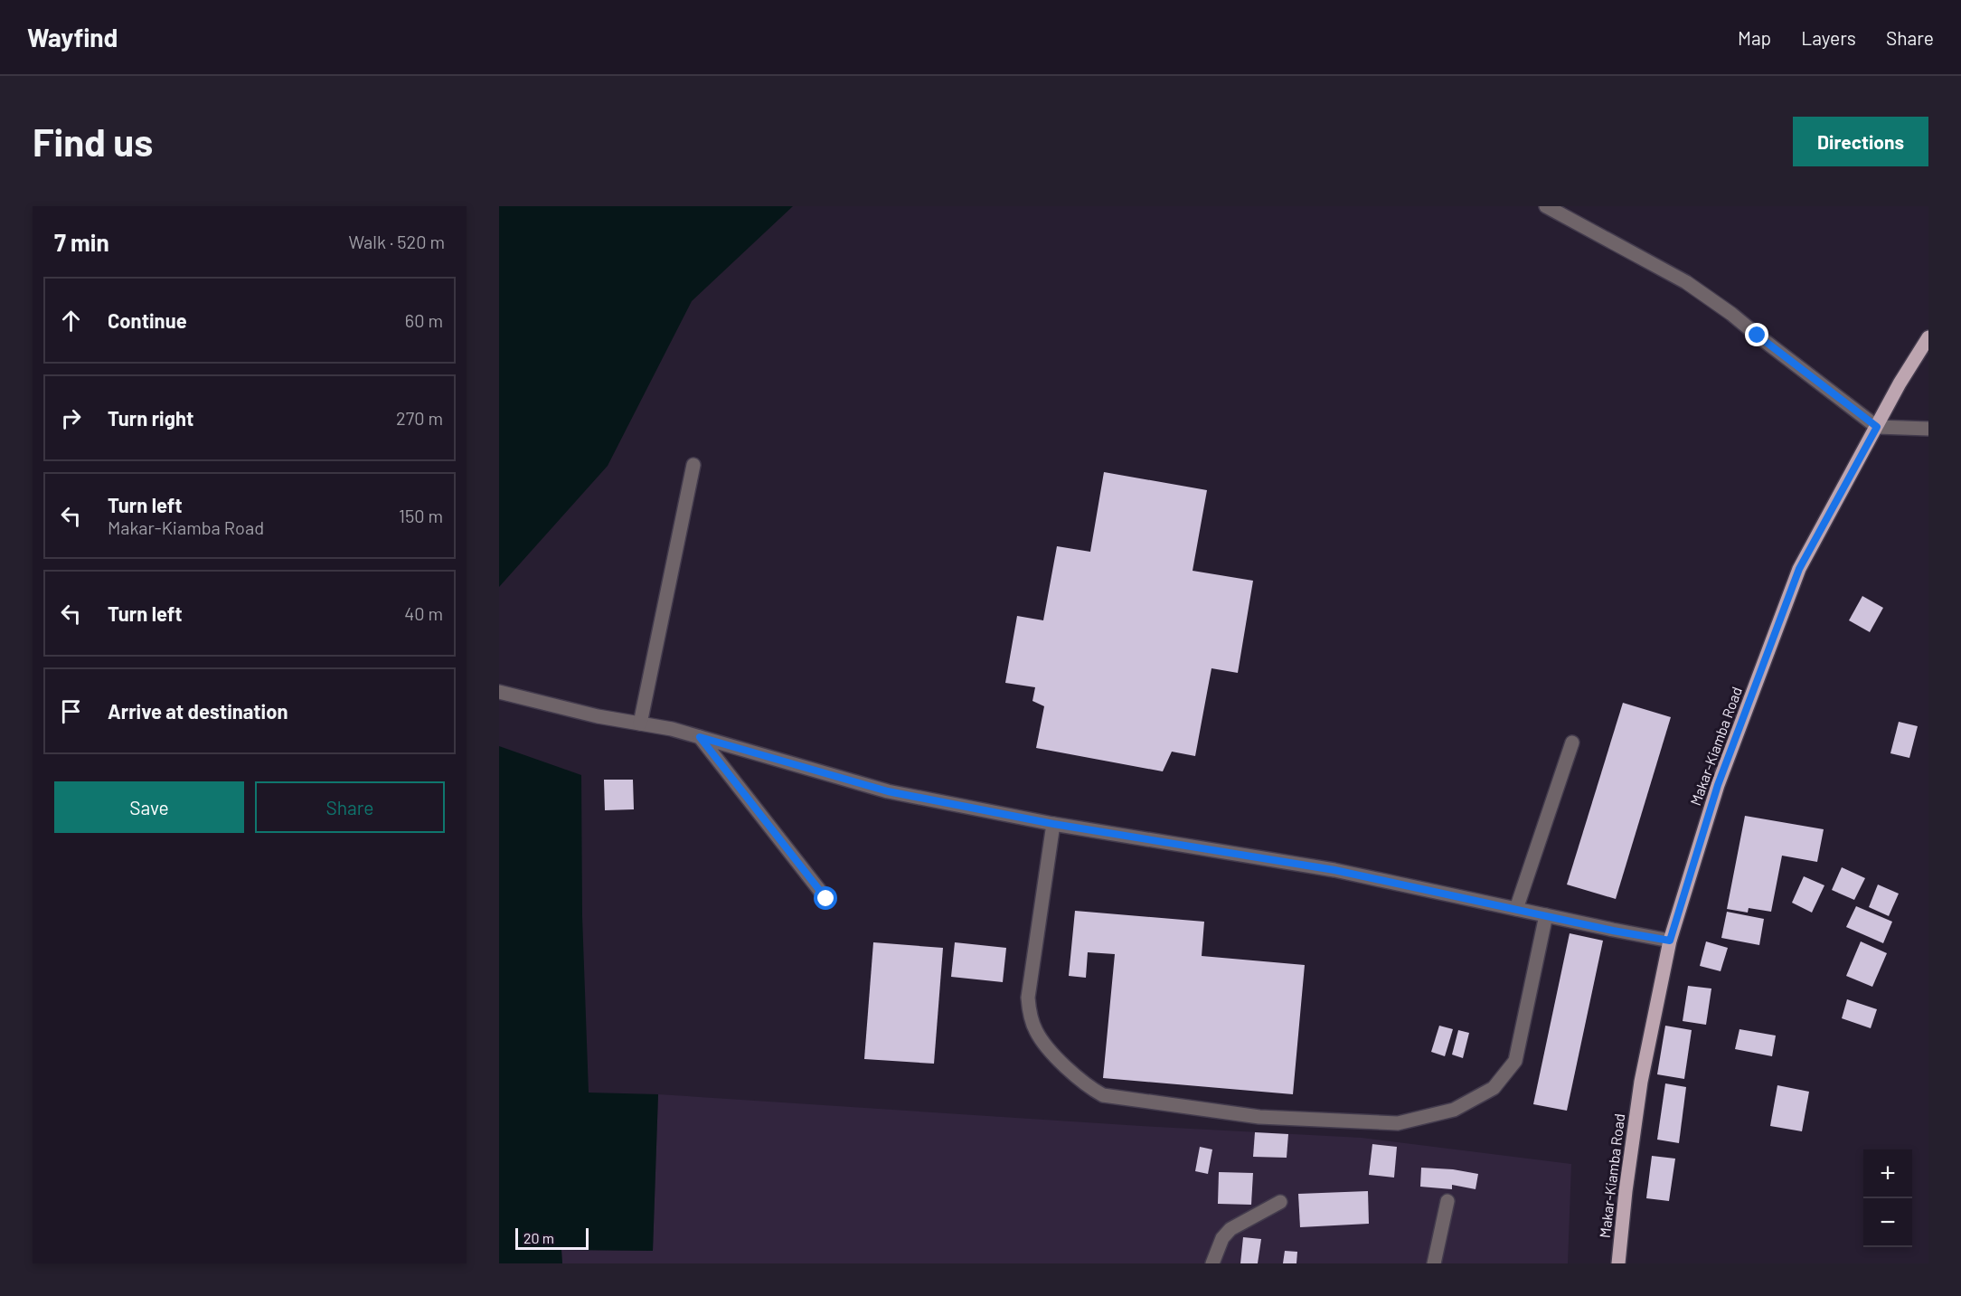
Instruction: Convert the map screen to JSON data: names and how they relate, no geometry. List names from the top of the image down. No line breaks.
{"streets":{"main road":["Makar-Kiamba Road"]},"scale_bar":"20 m","page":{"header":"Wayfind","nav":["Map","Layers","Share"],"buttons":["Directions",["Save","Share"]],"title":"Find us","heading":["7 min","Walk · 520 m"],"list":[["Continue","60 m"],["Turn right","270 m"],["Turn left","Makar-Kiamba Road","150 m"],["Turn left","40 m"],"Arrive at destination"],"map_buttons":["+","−"],"scale":"20 m"}}
